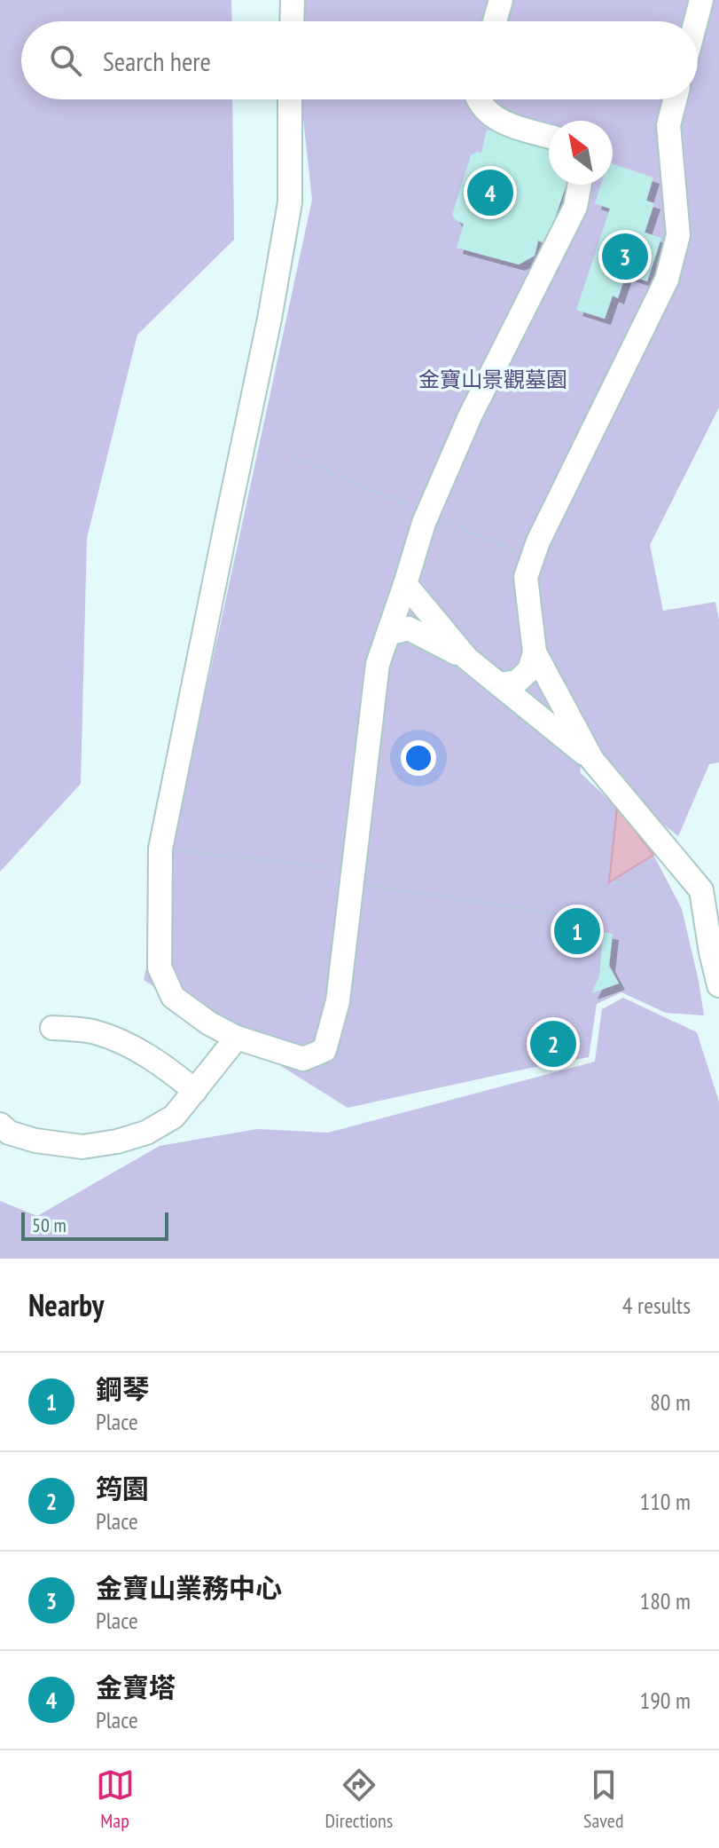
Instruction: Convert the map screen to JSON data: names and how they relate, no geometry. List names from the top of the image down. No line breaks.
{"parks":["金寶山景觀墓園"],"scale_bar":"50 m","north":"top left","page":{"search":"Search here","pins":["4","3","1","2"],"scale":"50 m","heading":["Nearby","4 results"],"list":[{"mark":"1","name":"鋼琴","note":"Place","value":"80 m"},{"mark":"2","name":"筠園","note":"Place","value":"110 m"},{"mark":"3","name":"金寶山業務中心","note":"Place","value":"180 m"},{"mark":"4","name":"金寶塔","note":"Place","value":"190 m"}],"nav":["Map","Directions","Saved"]}}
